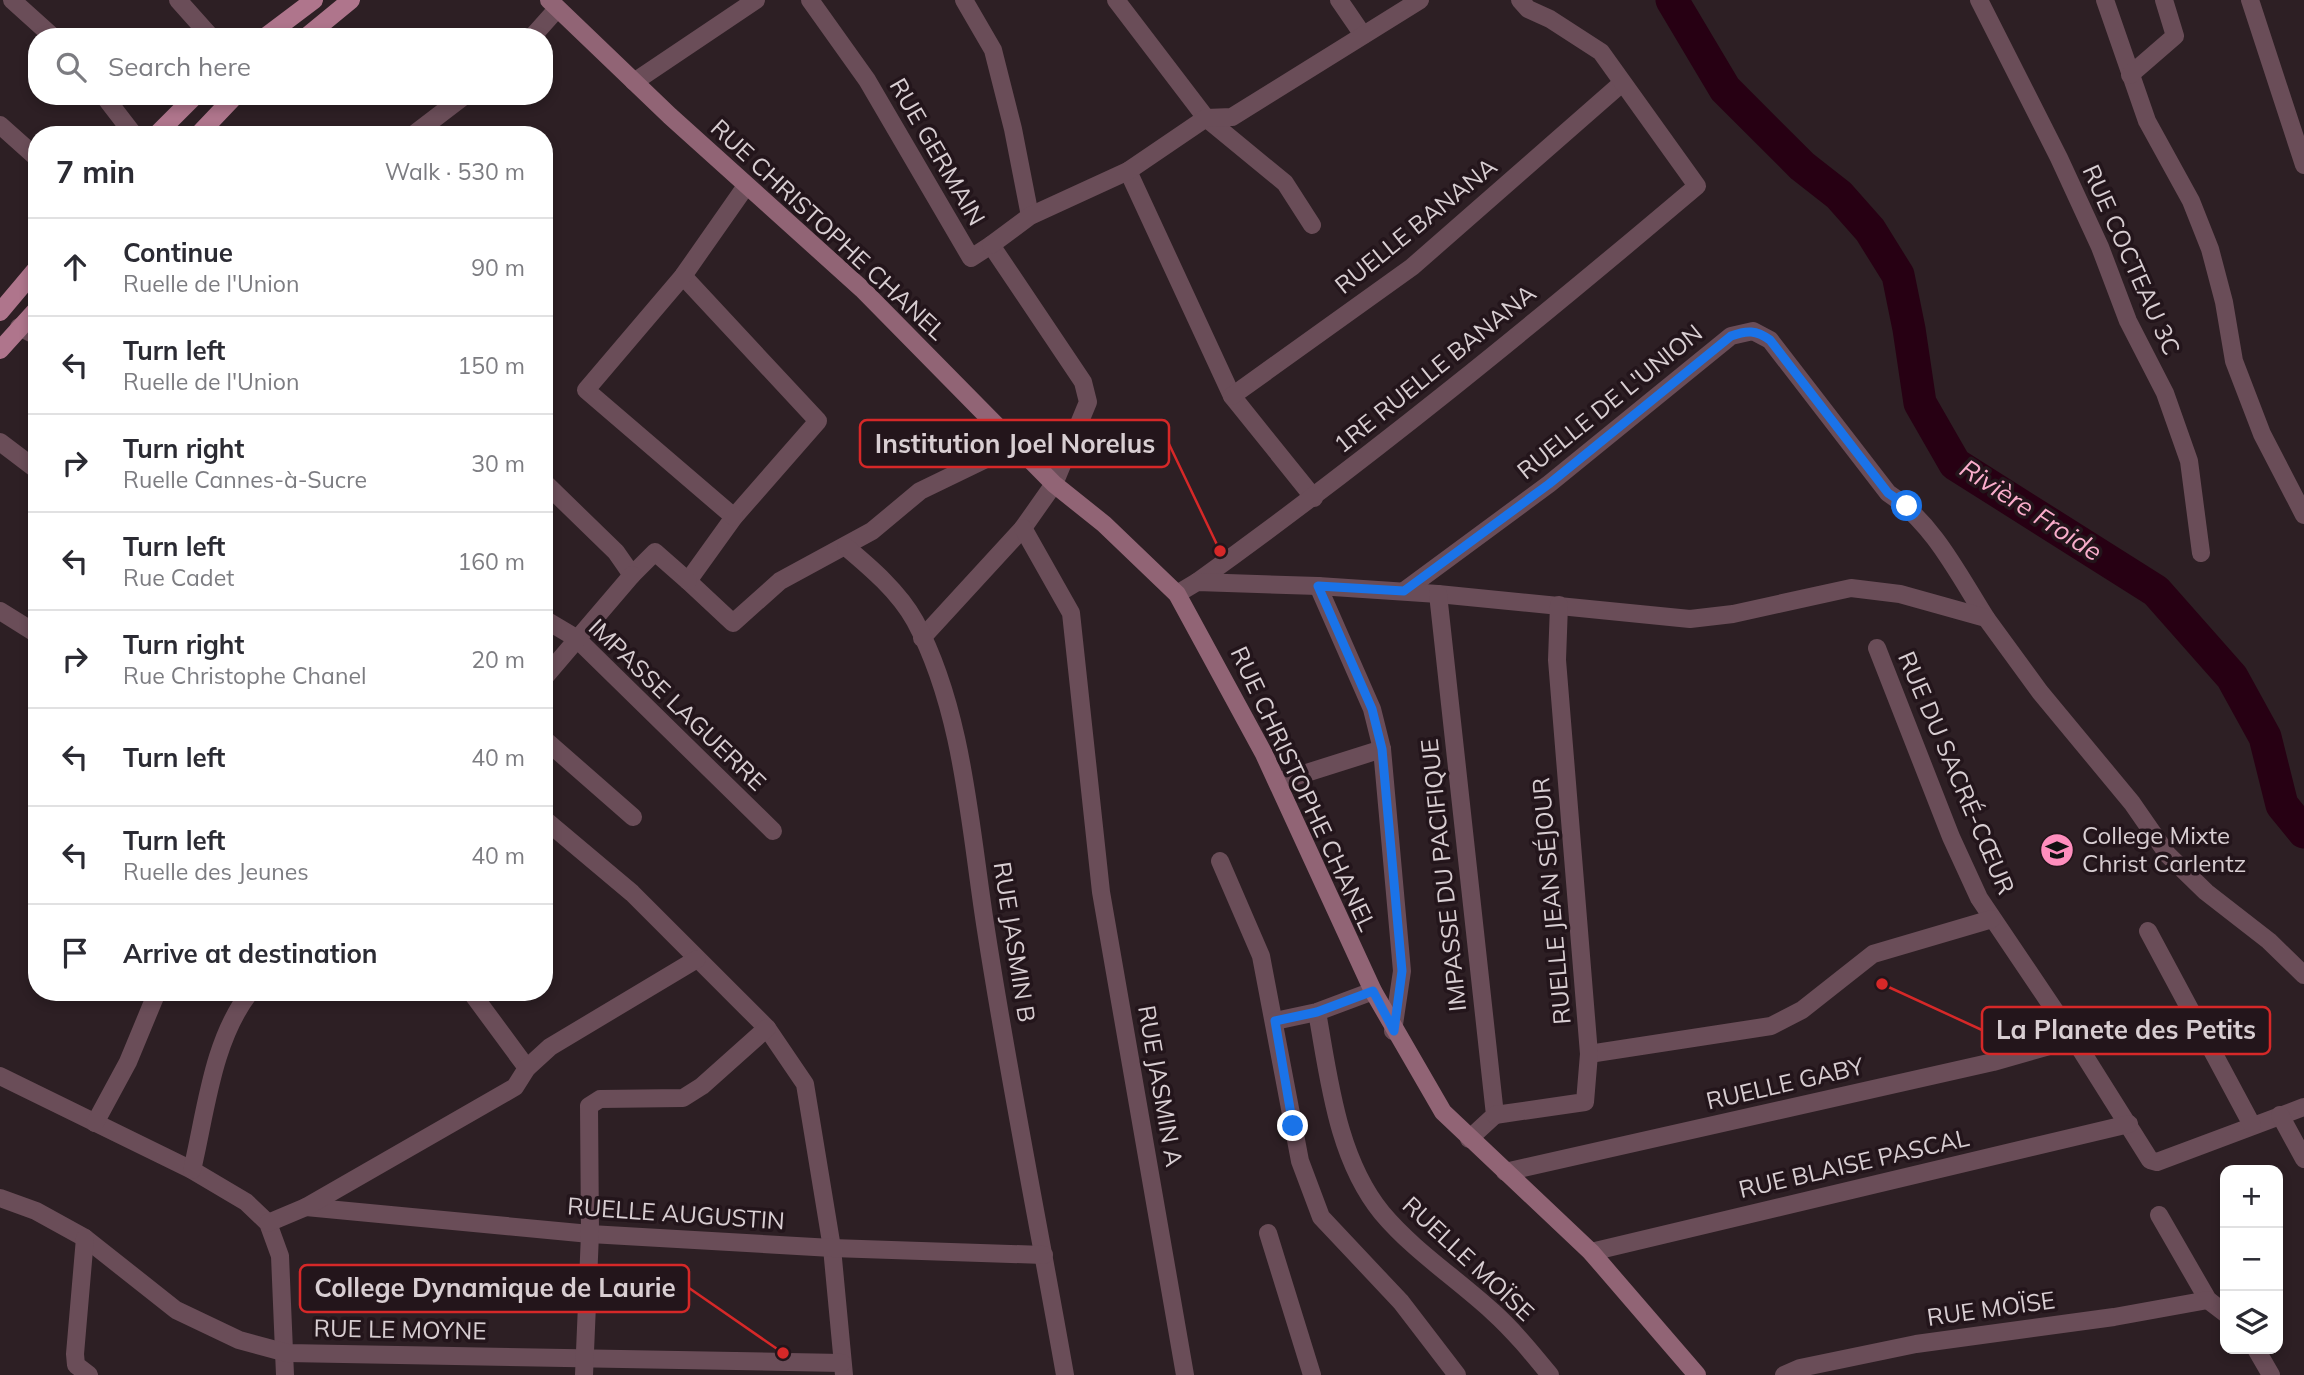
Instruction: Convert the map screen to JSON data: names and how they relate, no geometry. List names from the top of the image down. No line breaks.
{"streets":{"street":["RUE GERMAIN","RUELLE BANANA","RUE CHRISTOPHE CHANEL","RUE COCTEAU 3C","1RE RUELLE BANANA","RUELLE DE L'UNION","IMPASSE LAGUERRE","RUE DU SACRÉ-CŒUR","IMPASSE DU PACIFIQUE","RUELLE JEAN SÉJOUR","RUE JASMIN B","RUELLE GABY","RUE JASMIN A","RUE BLAISE PASCAL","RUELLE AUGUSTIN","RUELLE MOÏSE","RUE MOÏSE","RUE LE MOYNE"]},"crossings":[["RUE GERMAIN","RUE CHRISTOPHE CHANEL"],["RUE GERMAIN","RUE JASMIN B"],["RUE GERMAIN","RUE JASMIN A"],["RUELLE BANANA","1RE RUELLE BANANA"],["RUE CHRISTOPHE CHANEL","1RE RUELLE BANANA"],["RUE CHRISTOPHE CHANEL","RUELLE GABY"],["RUE CHRISTOPHE CHANEL","RUE BLAISE PASCAL"],["RUE DU SACRÉ-CŒUR","RUELLE GABY"],["RUE DU SACRÉ-CŒUR","RUE BLAISE PASCAL"],["IMPASSE DU PACIFIQUE","RUELLE JEAN SÉJOUR"],["RUE JASMIN B","RUELLE AUGUSTIN"]],"water":["Rivière Froide"],"places":{"other":["Institution Joel Norelus","La Planete des Petits","College Dynamique de Laurie"],"school or university":["College Mixte Christ Carlentz"]},"page":{"search":"Search here","heading":["7 min","Walk · 530 m"],"list":[["Continue","Ruelle de l'Union","90 m"],["Turn left","Ruelle de l'Union","150 m"],["Turn right","Ruelle Cannes-à-Sucre","30 m"],["Turn left","Rue Cadet","160 m"],["Turn right","Rue Christophe Chanel","20 m"],["Turn left","40 m"],["Turn left","Ruelle des Jeunes","40 m"],"Arrive at destination"],"map_buttons":["+","−"]}}
